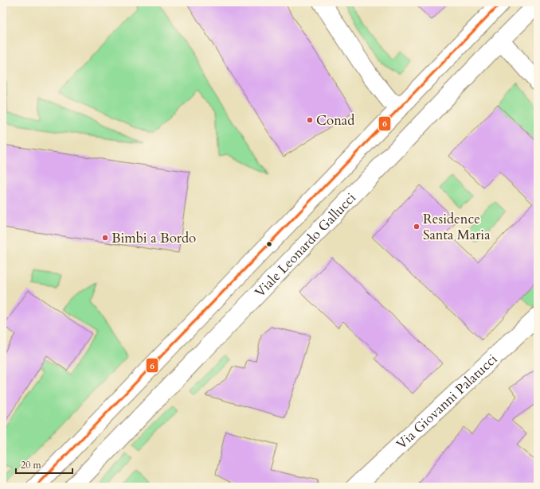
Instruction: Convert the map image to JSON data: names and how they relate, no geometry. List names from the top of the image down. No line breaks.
{"streets":{"street":["Viale Leonardo Gallucci","Via Giovanni Palatucci"]},"places":["Conad","Residence Santa Maria","Bimbi a Bordo"],"lines":["transit line 6"],"scale_bar":"20 m"}
